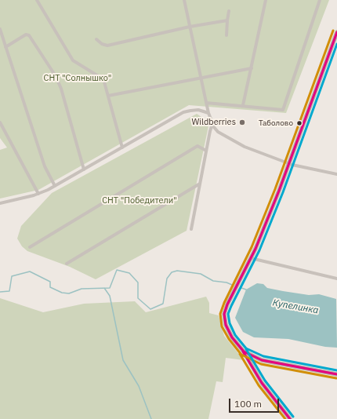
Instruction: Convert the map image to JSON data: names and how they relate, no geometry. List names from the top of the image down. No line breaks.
{"water":["Купелинка"],"parks":["СНТ \"Солнышко\"","СНТ \"Победители\""],"places":["Wildberries","Таболово"],"scale_bar":"100 m"}
